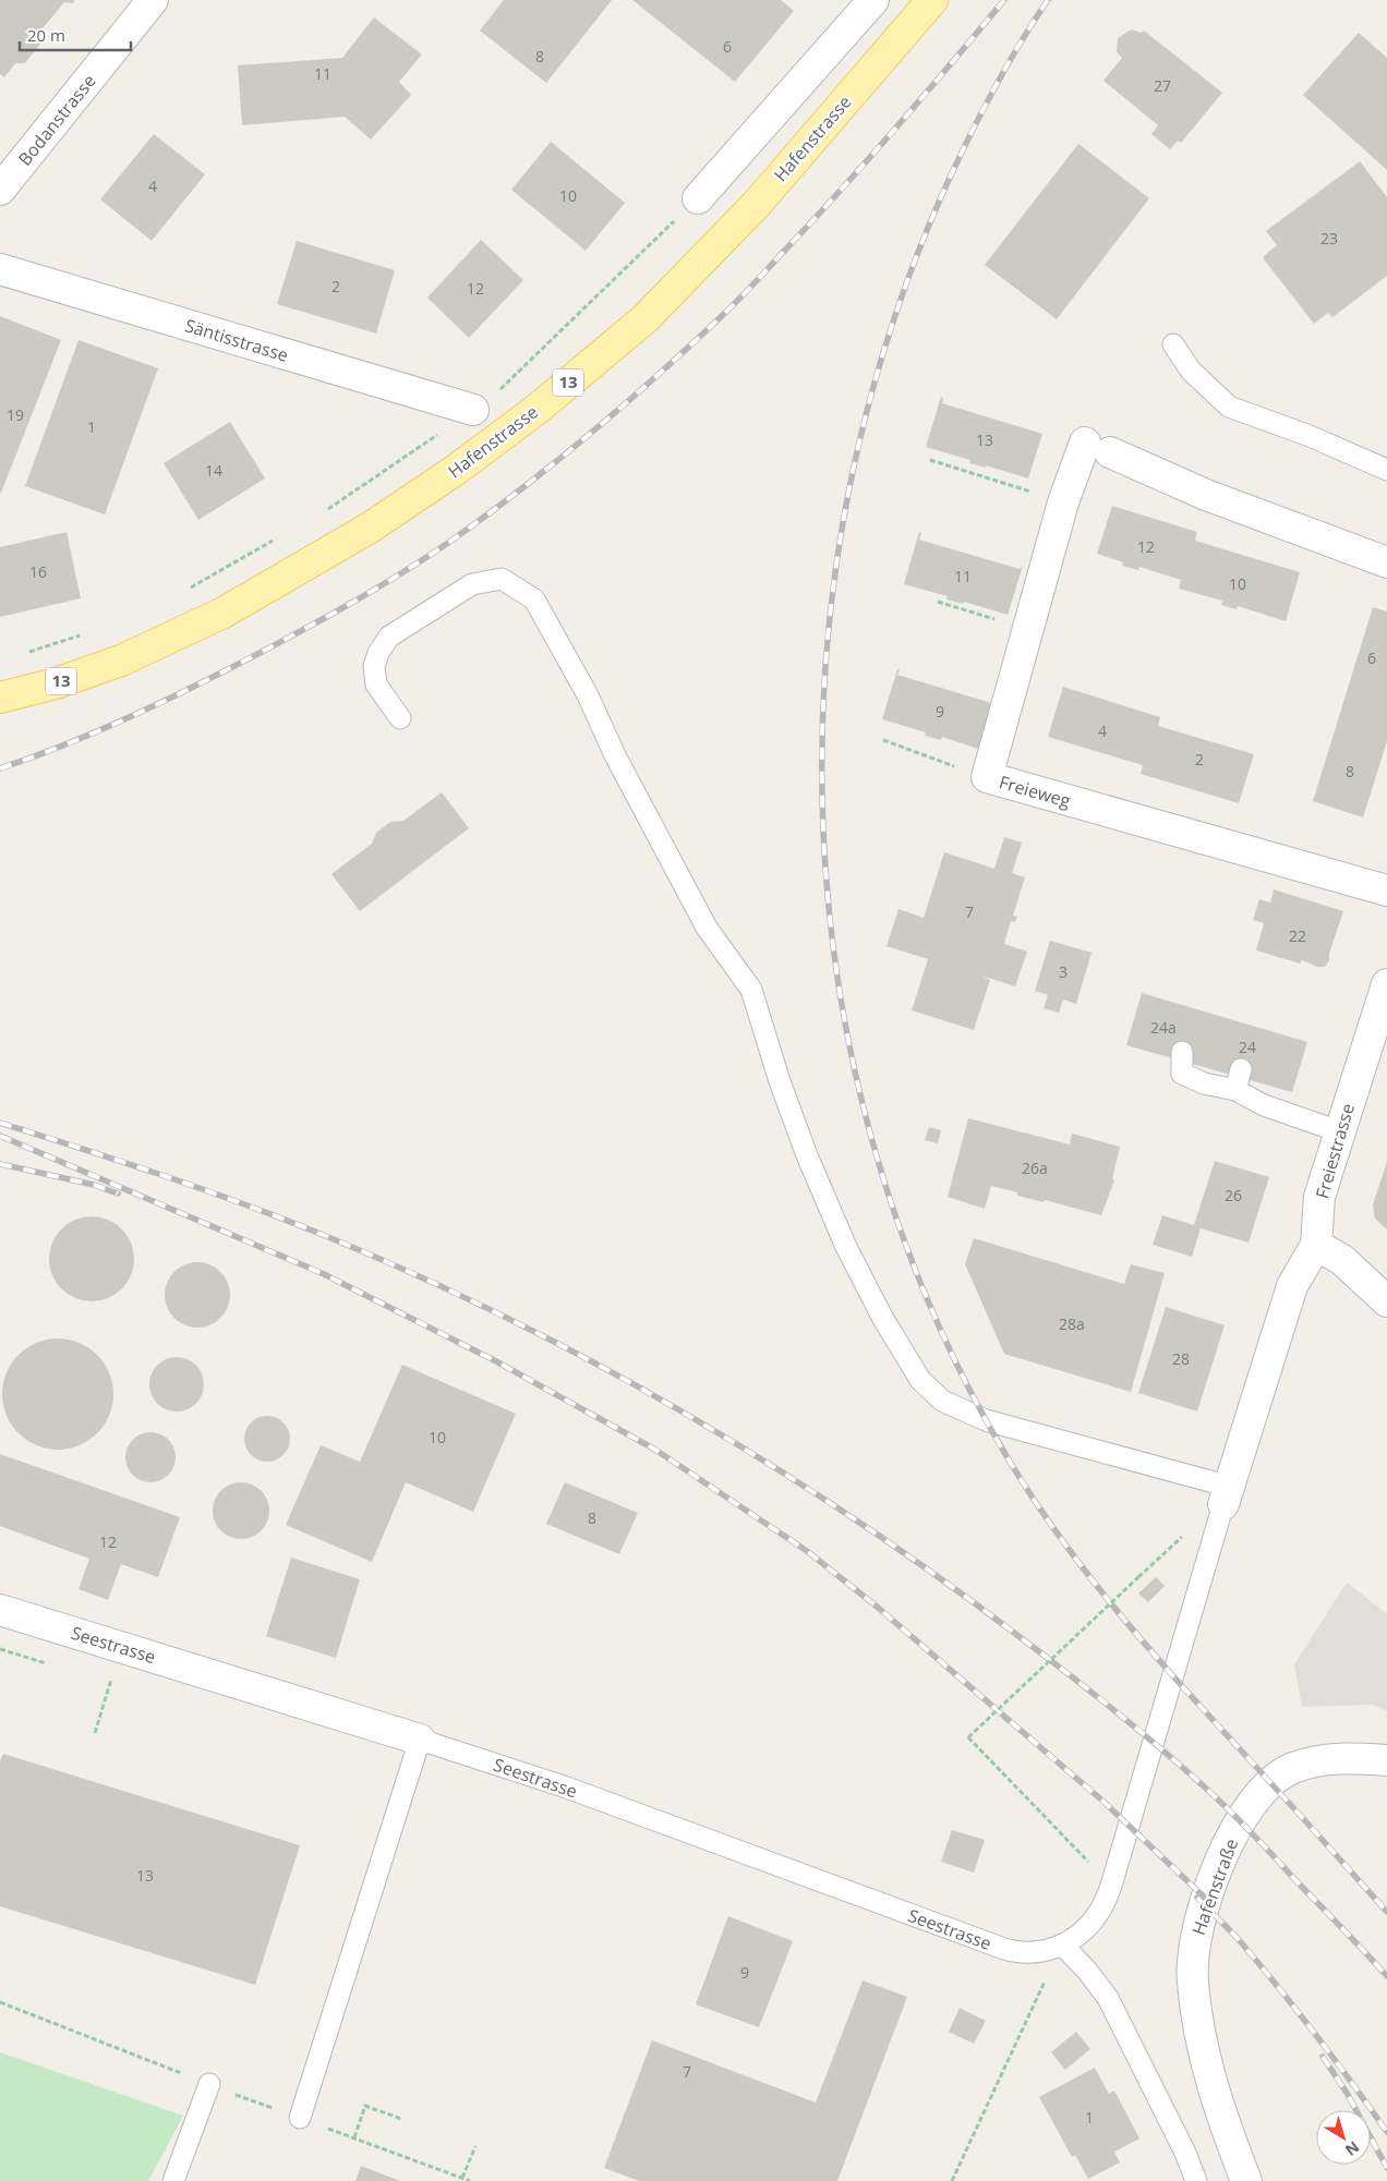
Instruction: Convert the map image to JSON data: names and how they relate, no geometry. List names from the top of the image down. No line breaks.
{"streets":{"main road":["Hafenstrasse","13"],"street":["Bodanstrasse","Säntisstrasse","Freieweg","Freiestrasse","Seestrasse","Hafenstraße"]},"crossings":[["Freiestrasse","Seestrasse"]],"house_numbers":["6","8","11","27","4","10","23","2","12","19","1","13","14","12","16","11","10","6","9","4","2","8","7","22","3","24a","24","26a","26","28a","28","10","8","12","13","9","7","1"],"scale_bar":"20 m","north":"bottom right"}
